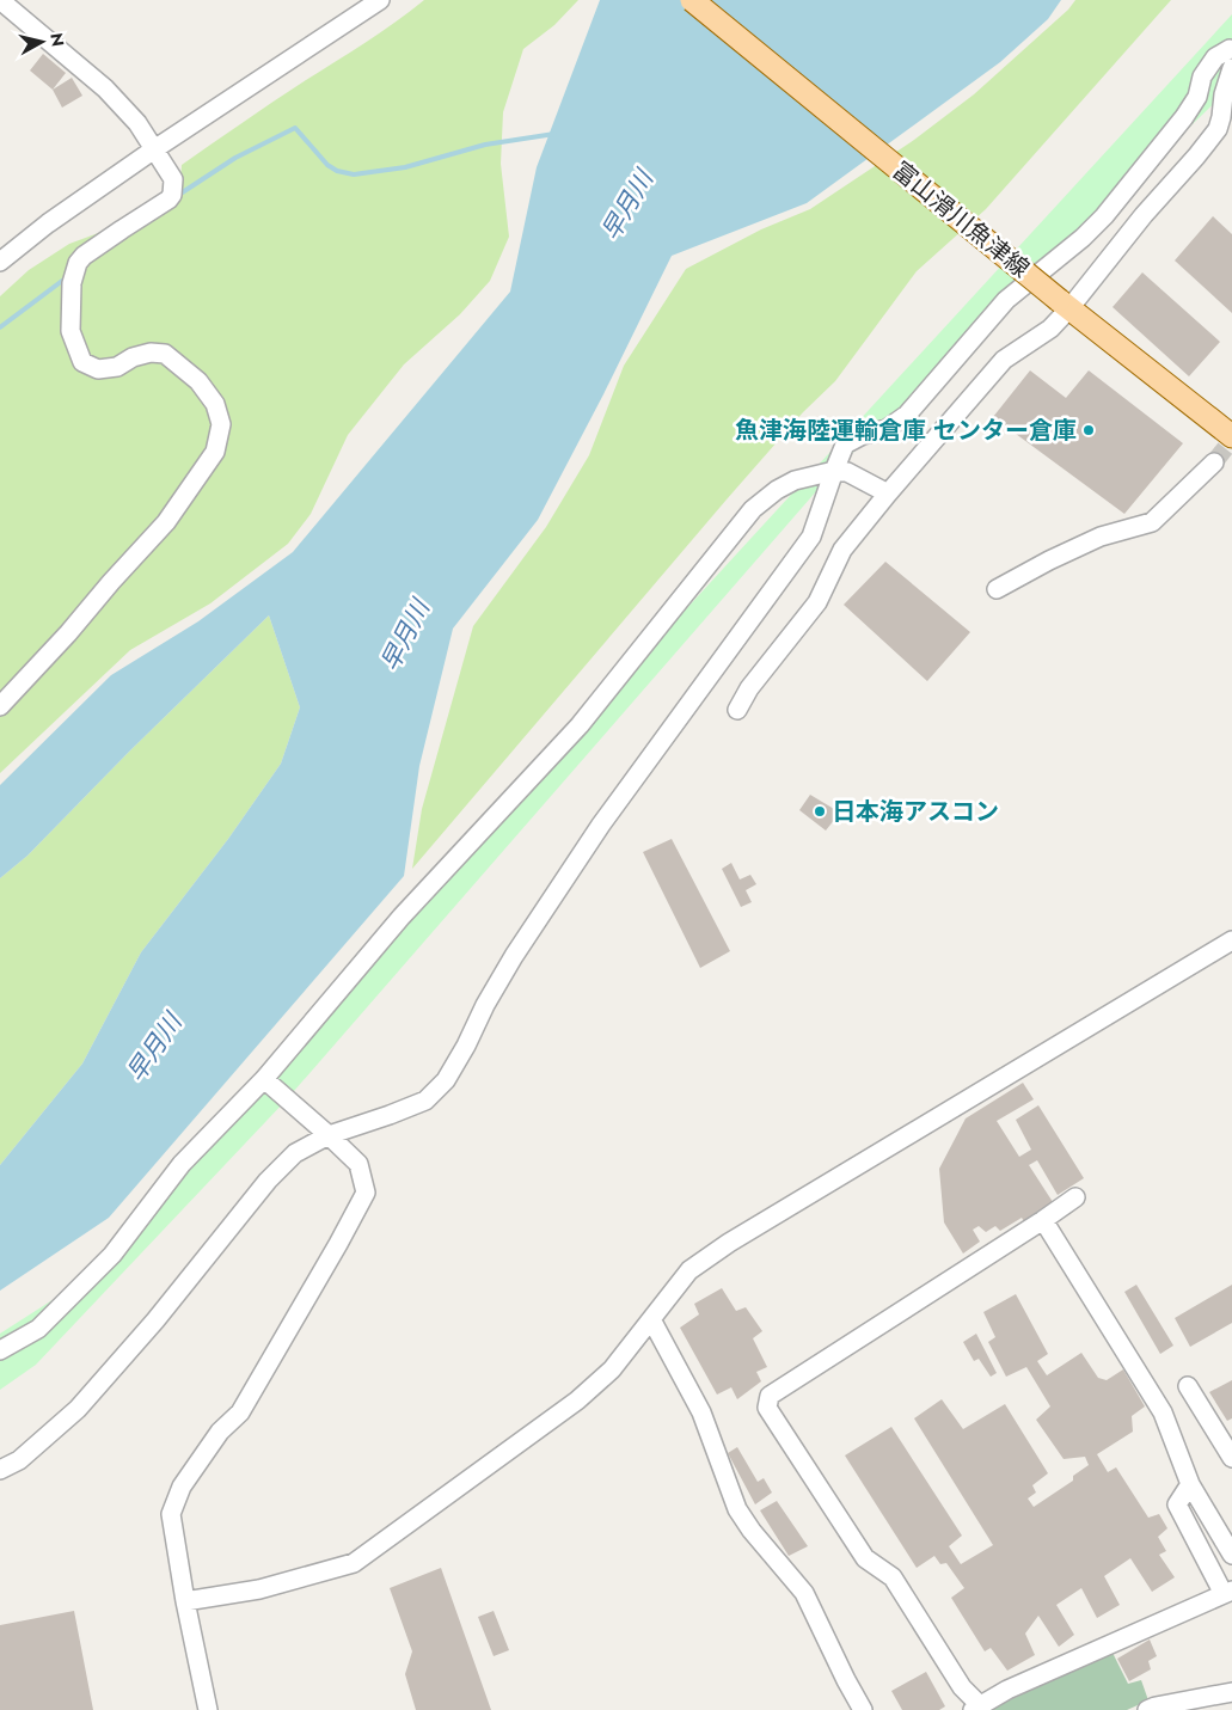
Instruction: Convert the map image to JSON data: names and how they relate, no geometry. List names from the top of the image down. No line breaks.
{"streets":{"main road":["富山滑川魚津線"]},"water":["早月川"],"places":["魚津海陸運輸倉庫 センター倉庫","日本海アスコン"],"north":"right"}
